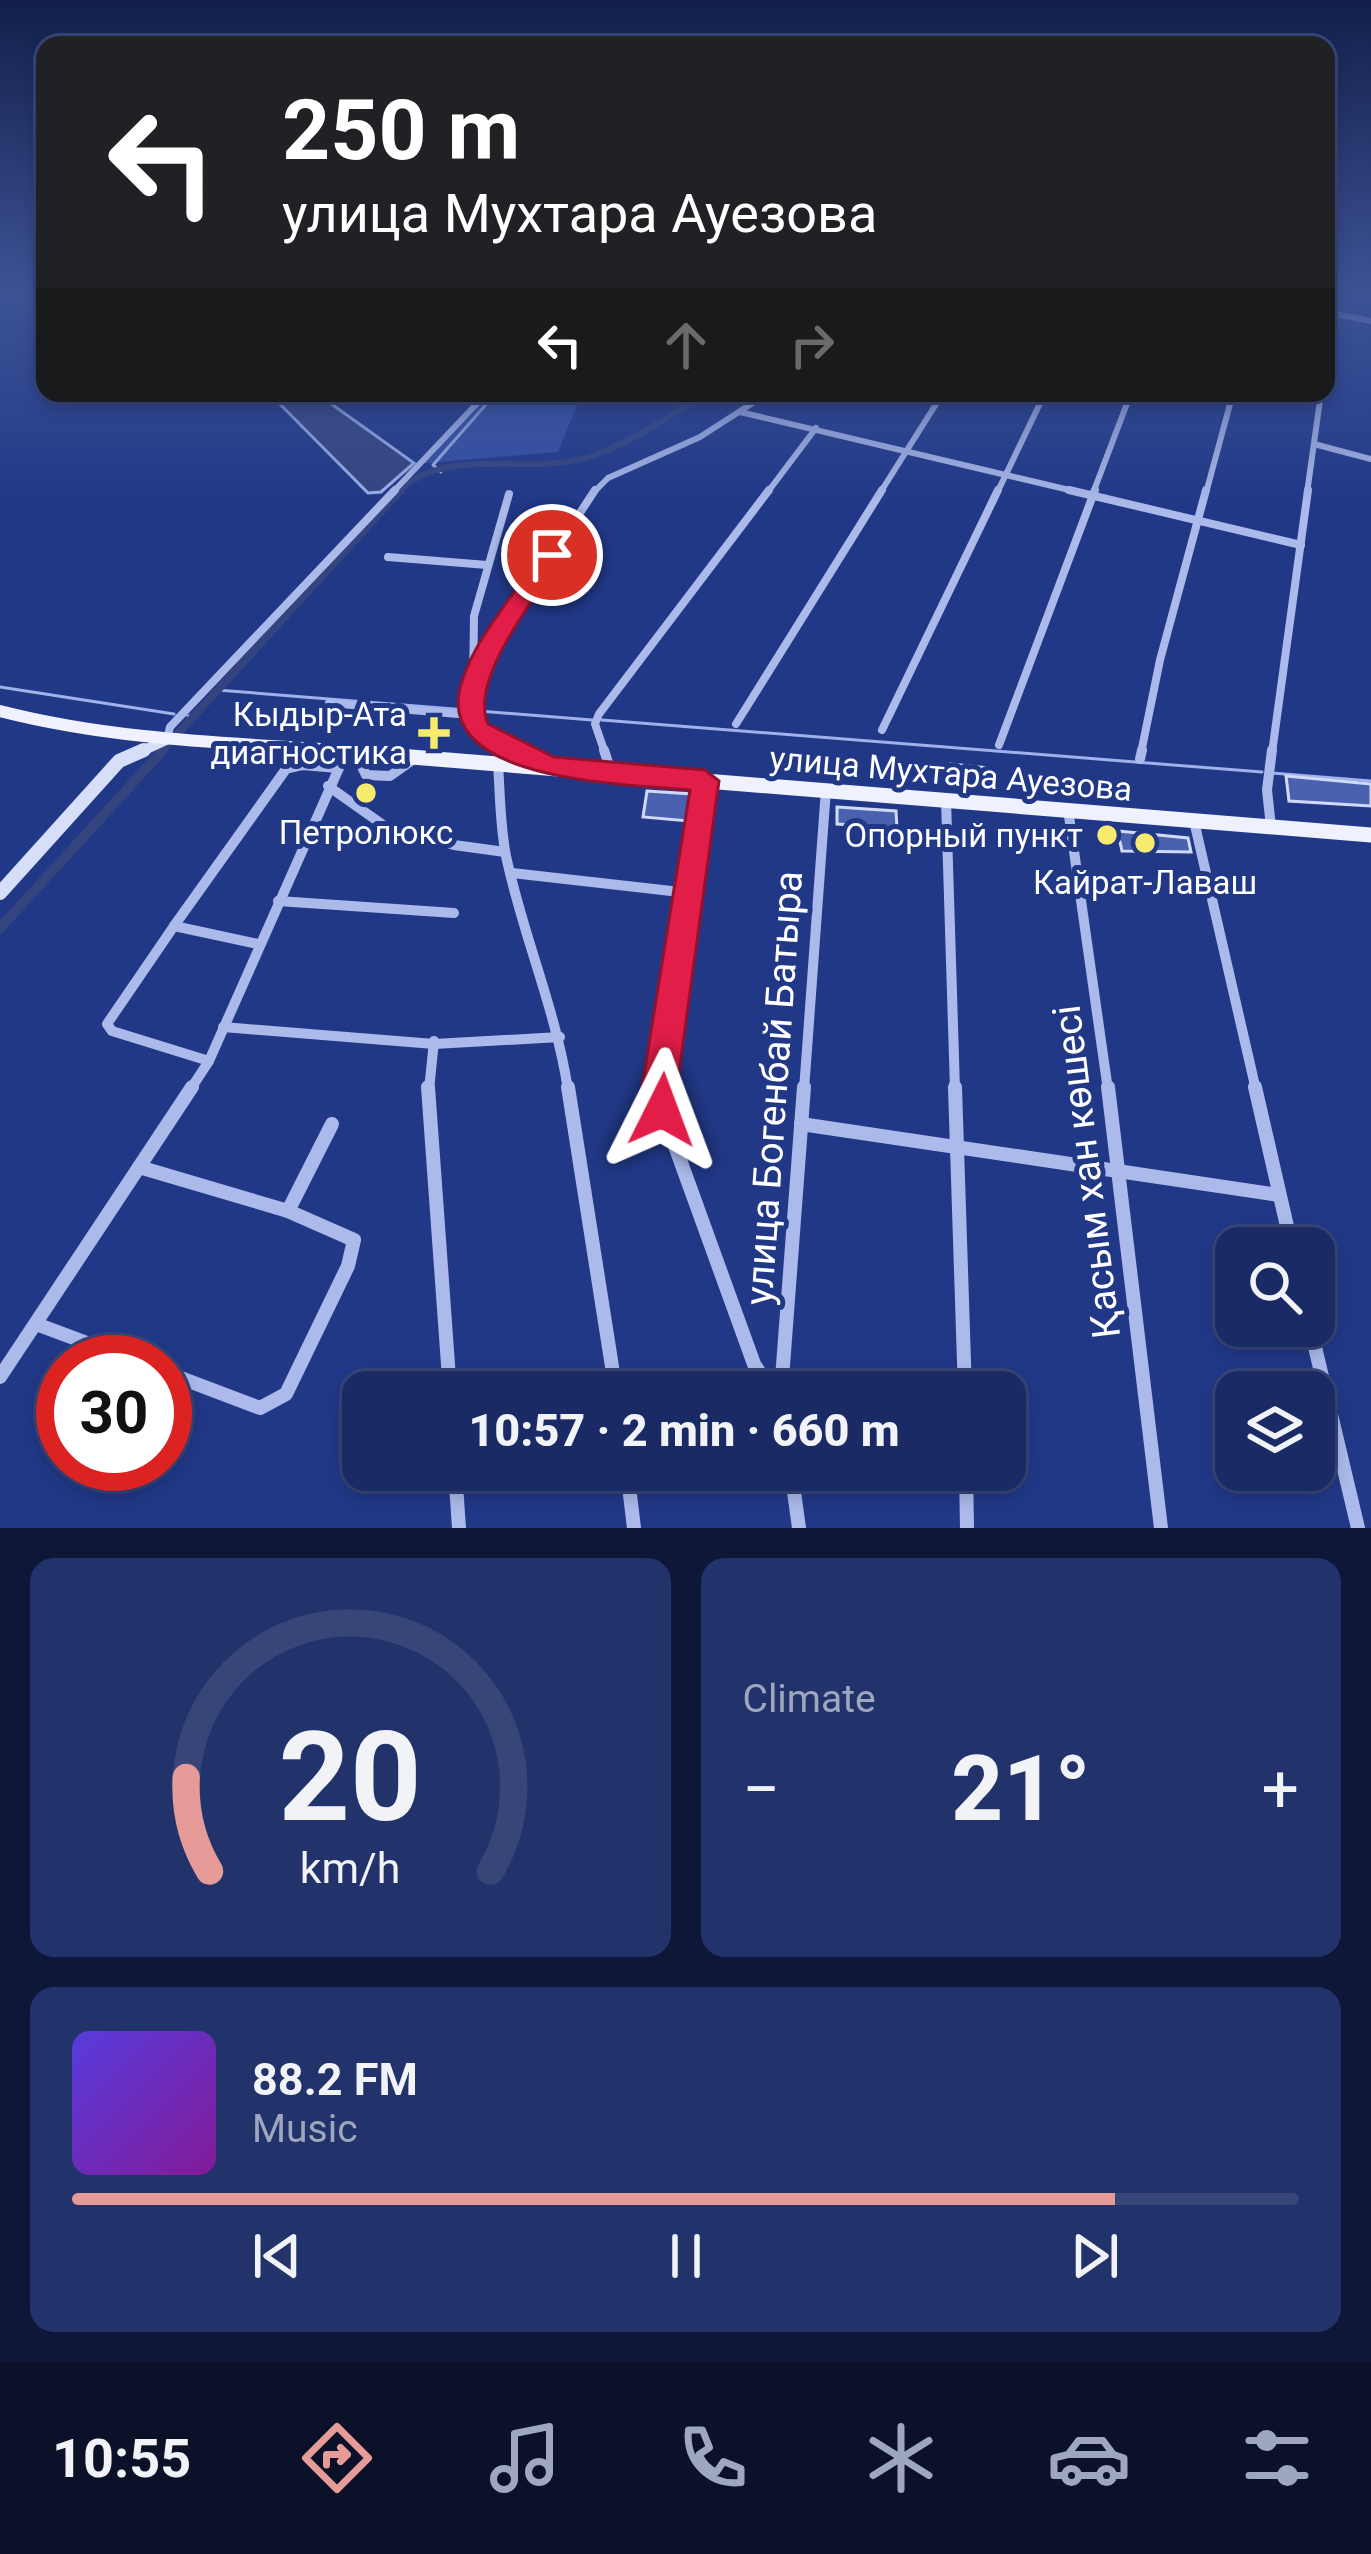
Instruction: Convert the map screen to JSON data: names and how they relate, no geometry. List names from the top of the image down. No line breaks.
{"streets":{"main road":["улица Мухтара Ауезова"],"street":["улица Богенбай Батыра","Қасым хан көшесі"]},"crossings":[["улица Мухтара Ауезова","улица Богенбай Батыра"],["улица Мухтара Ауезова","Қасым хан көшесі"]],"places":{"health":["Кыдыр-Ата диагностика"],"other":["Петролюкс","Опорный пункт","Кайрат-Лаваш"]},"page":{"turn":["250 m","улица Мухтара Ауезова"],"limit":"30","trip":"10:57 · 2 min · 660 m","tile":"Climate","heat":["−","21°","+"],"song":["88.2 FM","Music"],"tabs":"10:55","gauge":["20","km/h"]}}
